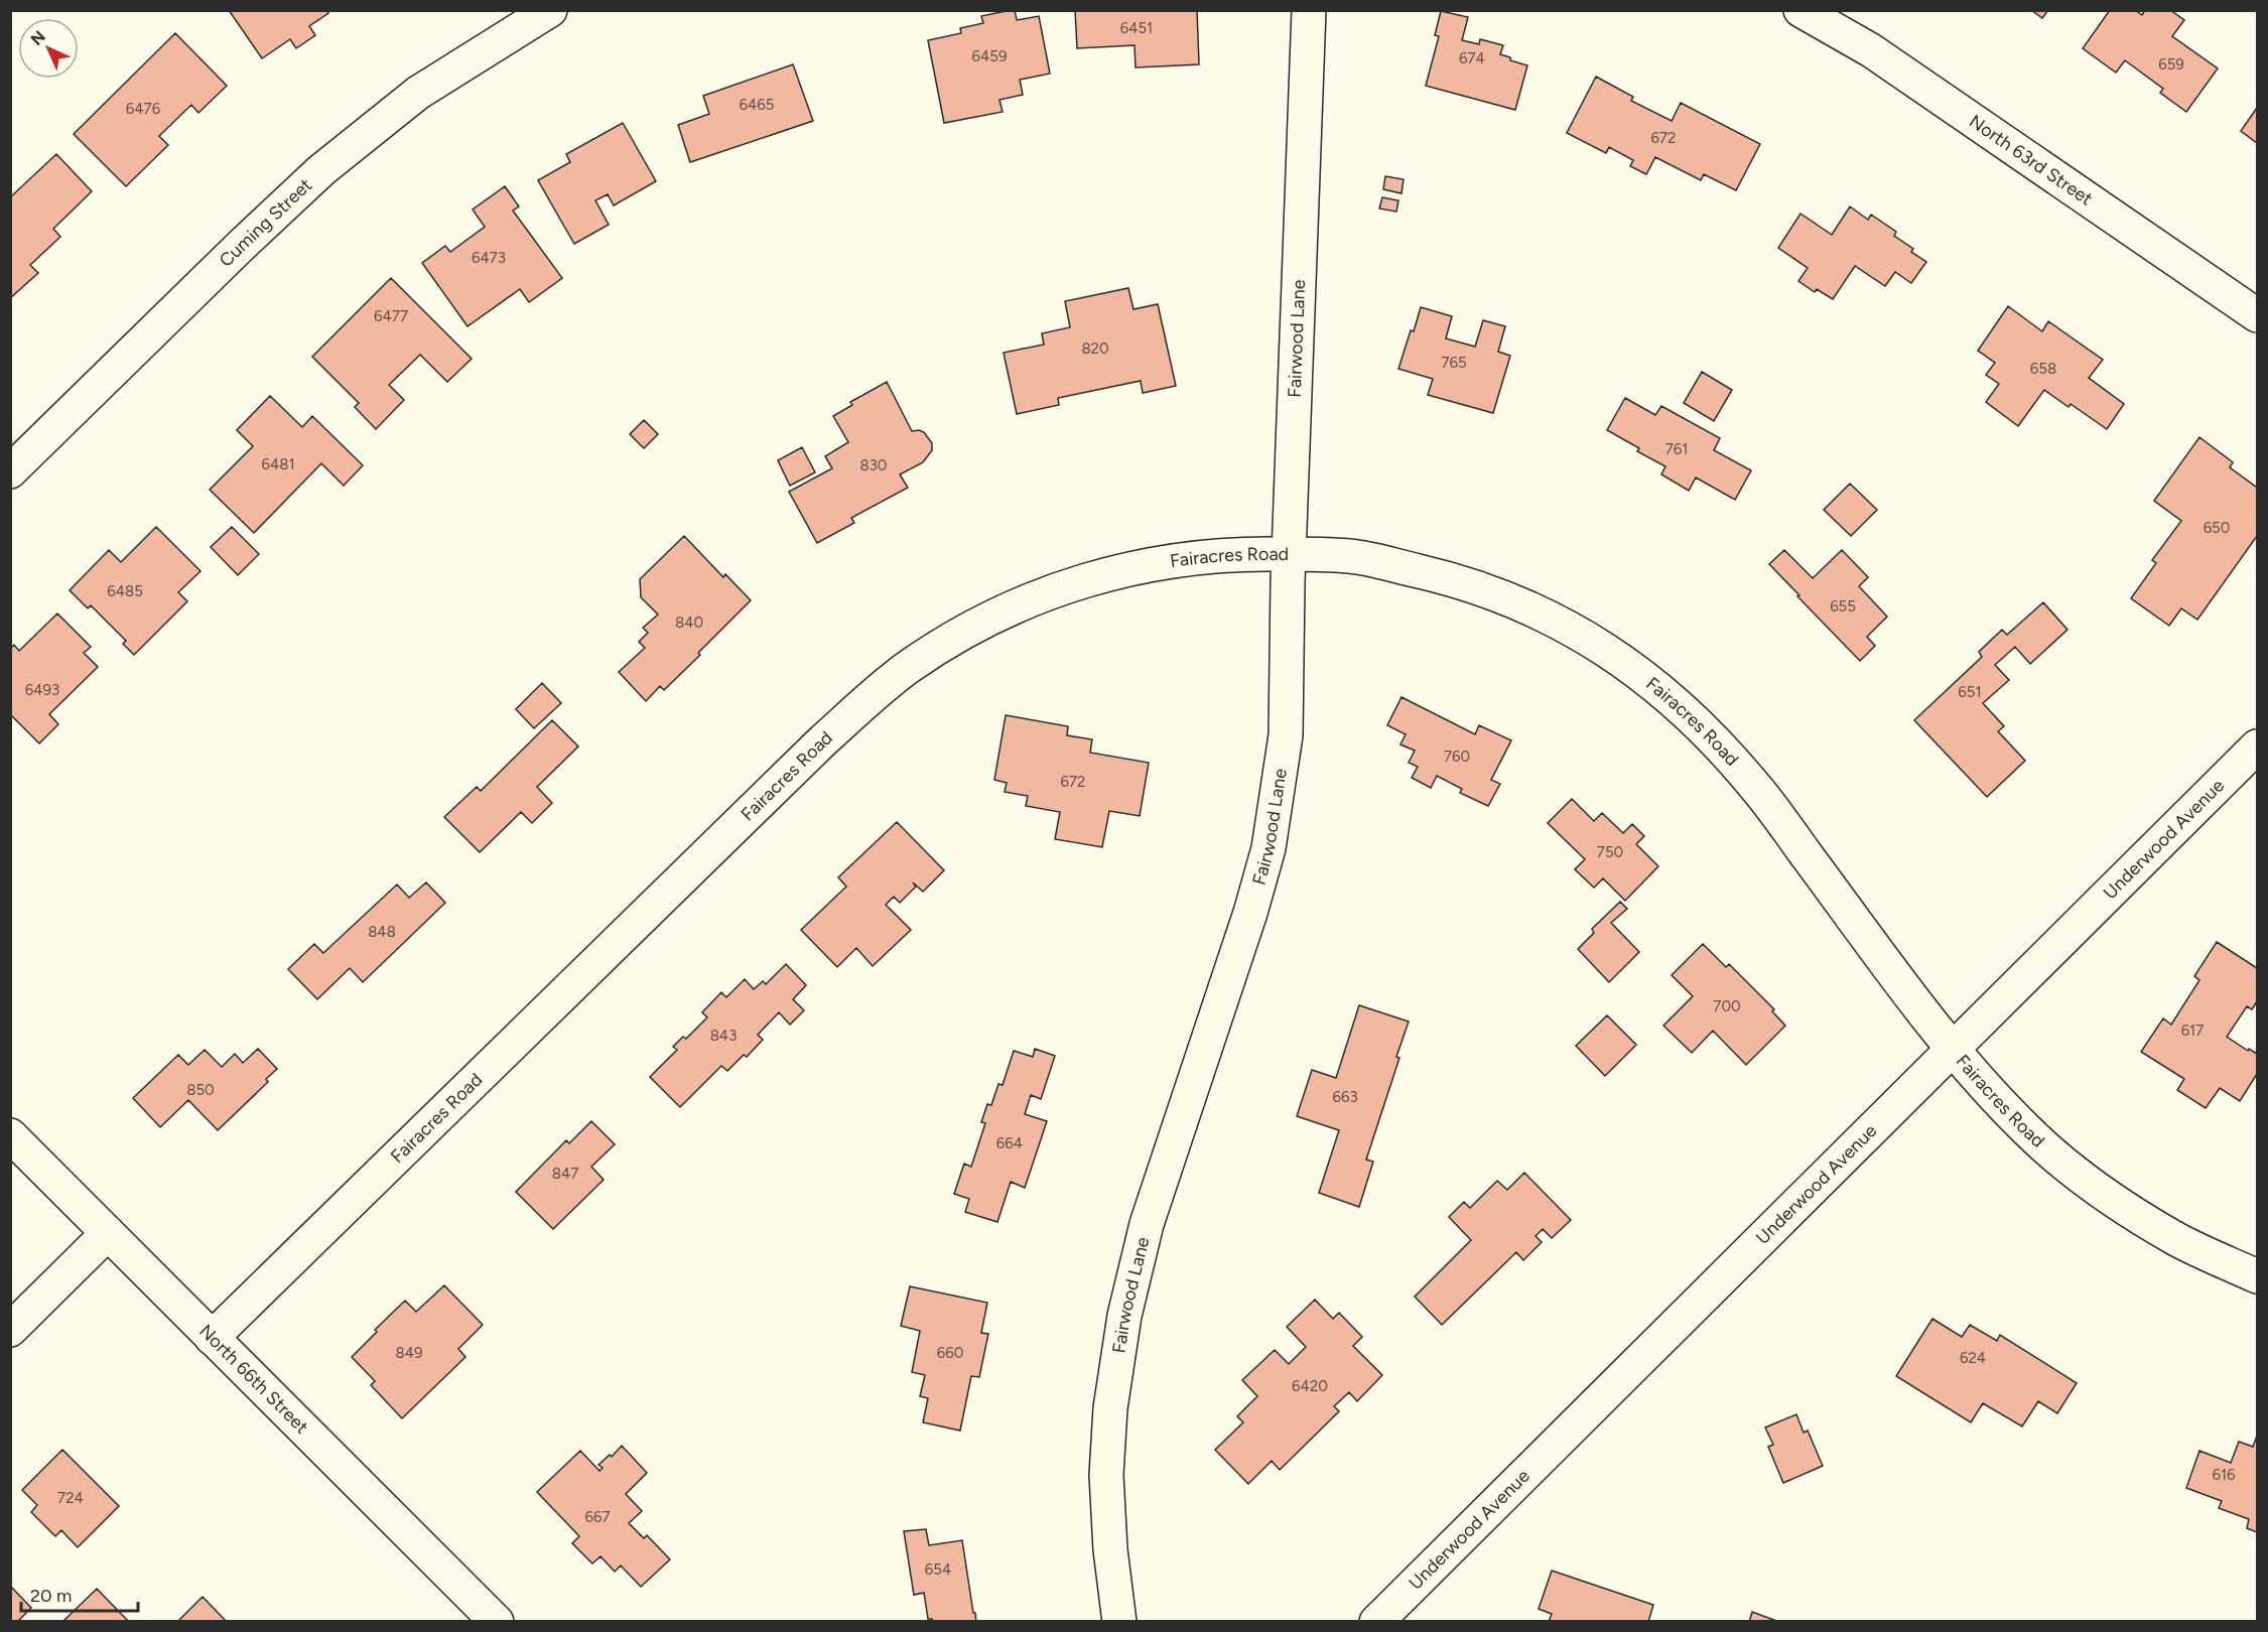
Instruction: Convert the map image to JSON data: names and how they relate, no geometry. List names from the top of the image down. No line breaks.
{"streets":{"street":["North 63rd Street","Cuming Street","Fairwood Lane","Fairacres Road","Underwood Avenue","North 66th Street"]},"crossings":[["Fairwood Lane","Fairacres Road"],["Fairacres Road","Underwood Avenue"],["Fairacres Road","North 66th Street"]],"house_numbers":["6451","6459","674","659","6465","6476","672","6473","6477","820","765","658","761","6481","830","650","6485","655","840","6493","651","760","672","750","848","700","617","843","850","663","664","847","849","660","624","6420","616","724","667","654"],"scale_bar":"20 m","north":"top left"}
